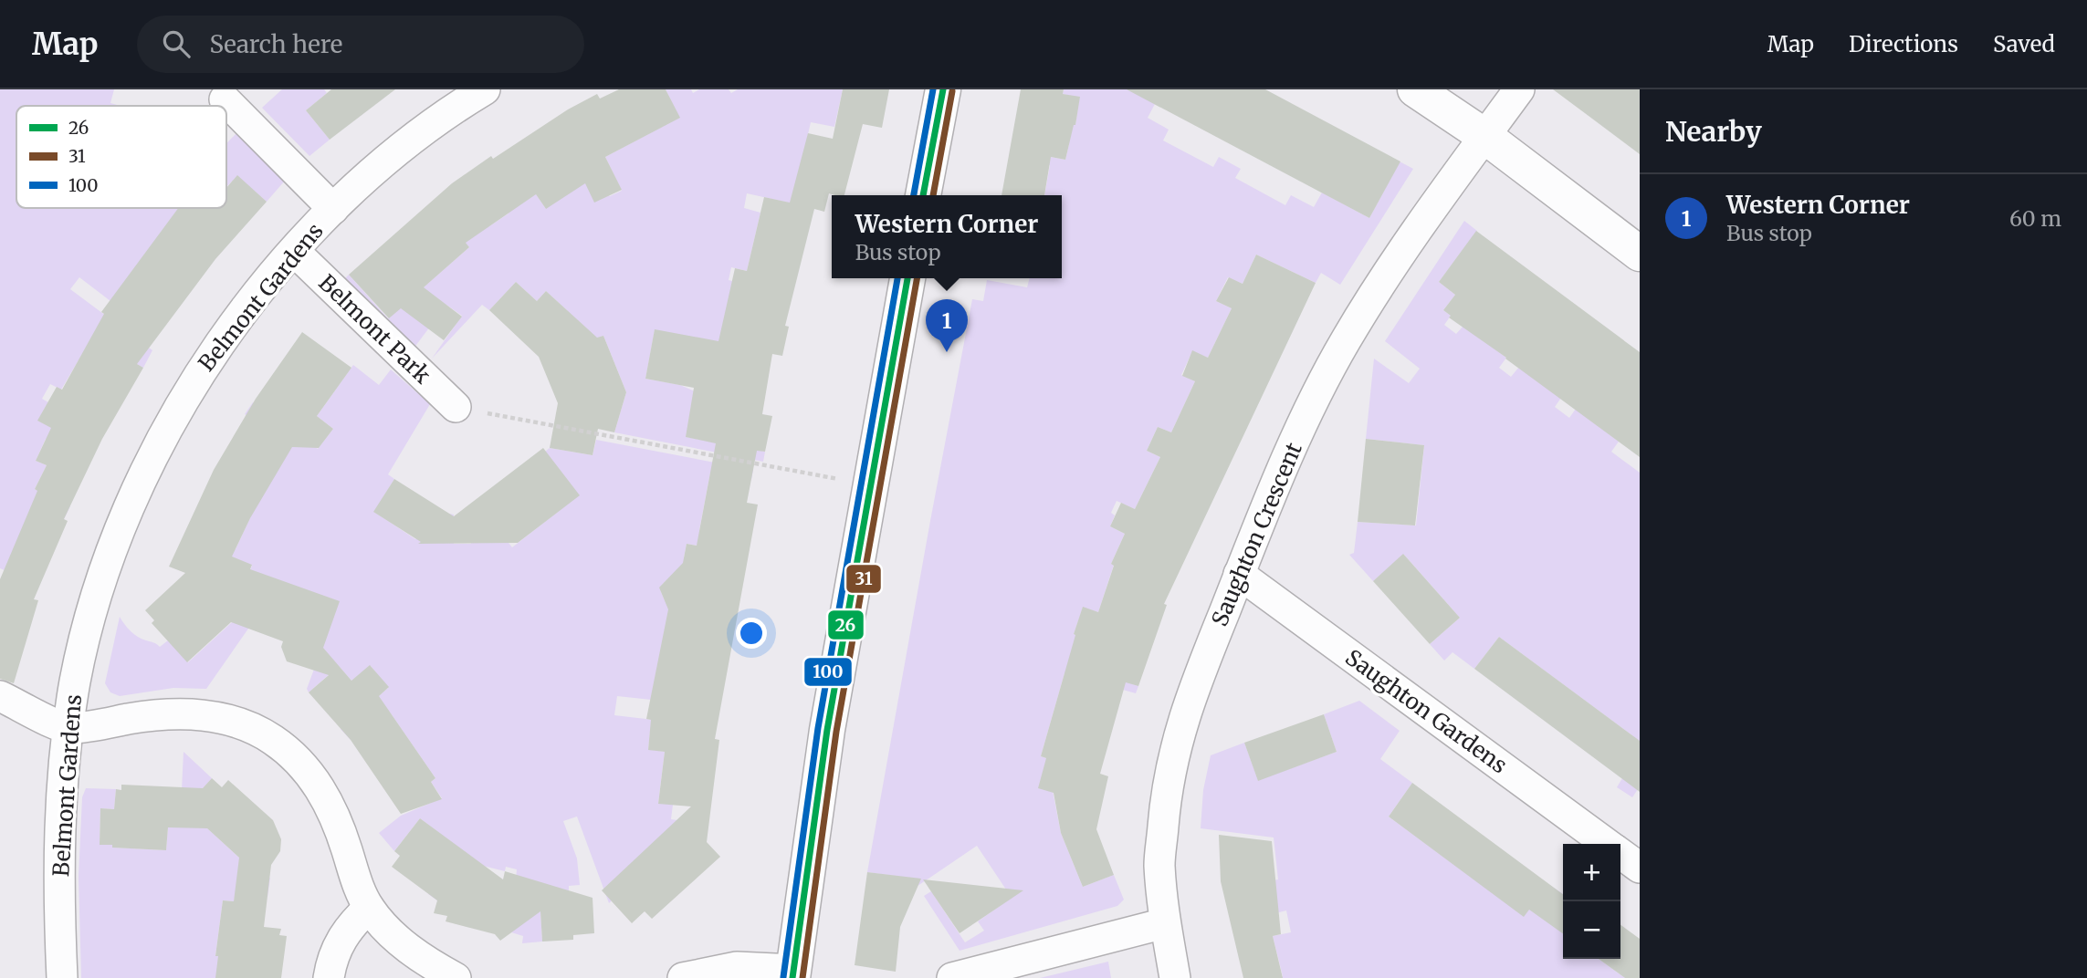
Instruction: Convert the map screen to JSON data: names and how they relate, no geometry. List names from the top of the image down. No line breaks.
{"streets":{"street":["Belmont Gardens","Belmont Park","Saughton Crescent","Saughton Gardens"]},"crossings":[["Belmont Gardens","Belmont Park"],["Saughton Crescent","Saughton Gardens"]],"lines":["transit line 26","transit line 100","transit line 31"],"legend":["26","31","100"],"page":{"header":"Map","search":"Search here","nav":["Map","Directions","Saved"],"heading":"Nearby","list":[{"mark":"1","name":"Western Corner","note":"Bus stop","value":"60 m"}],"popup":["Western Corner","Bus stop"],"pins":"1","map_buttons":["+","−"]}}
